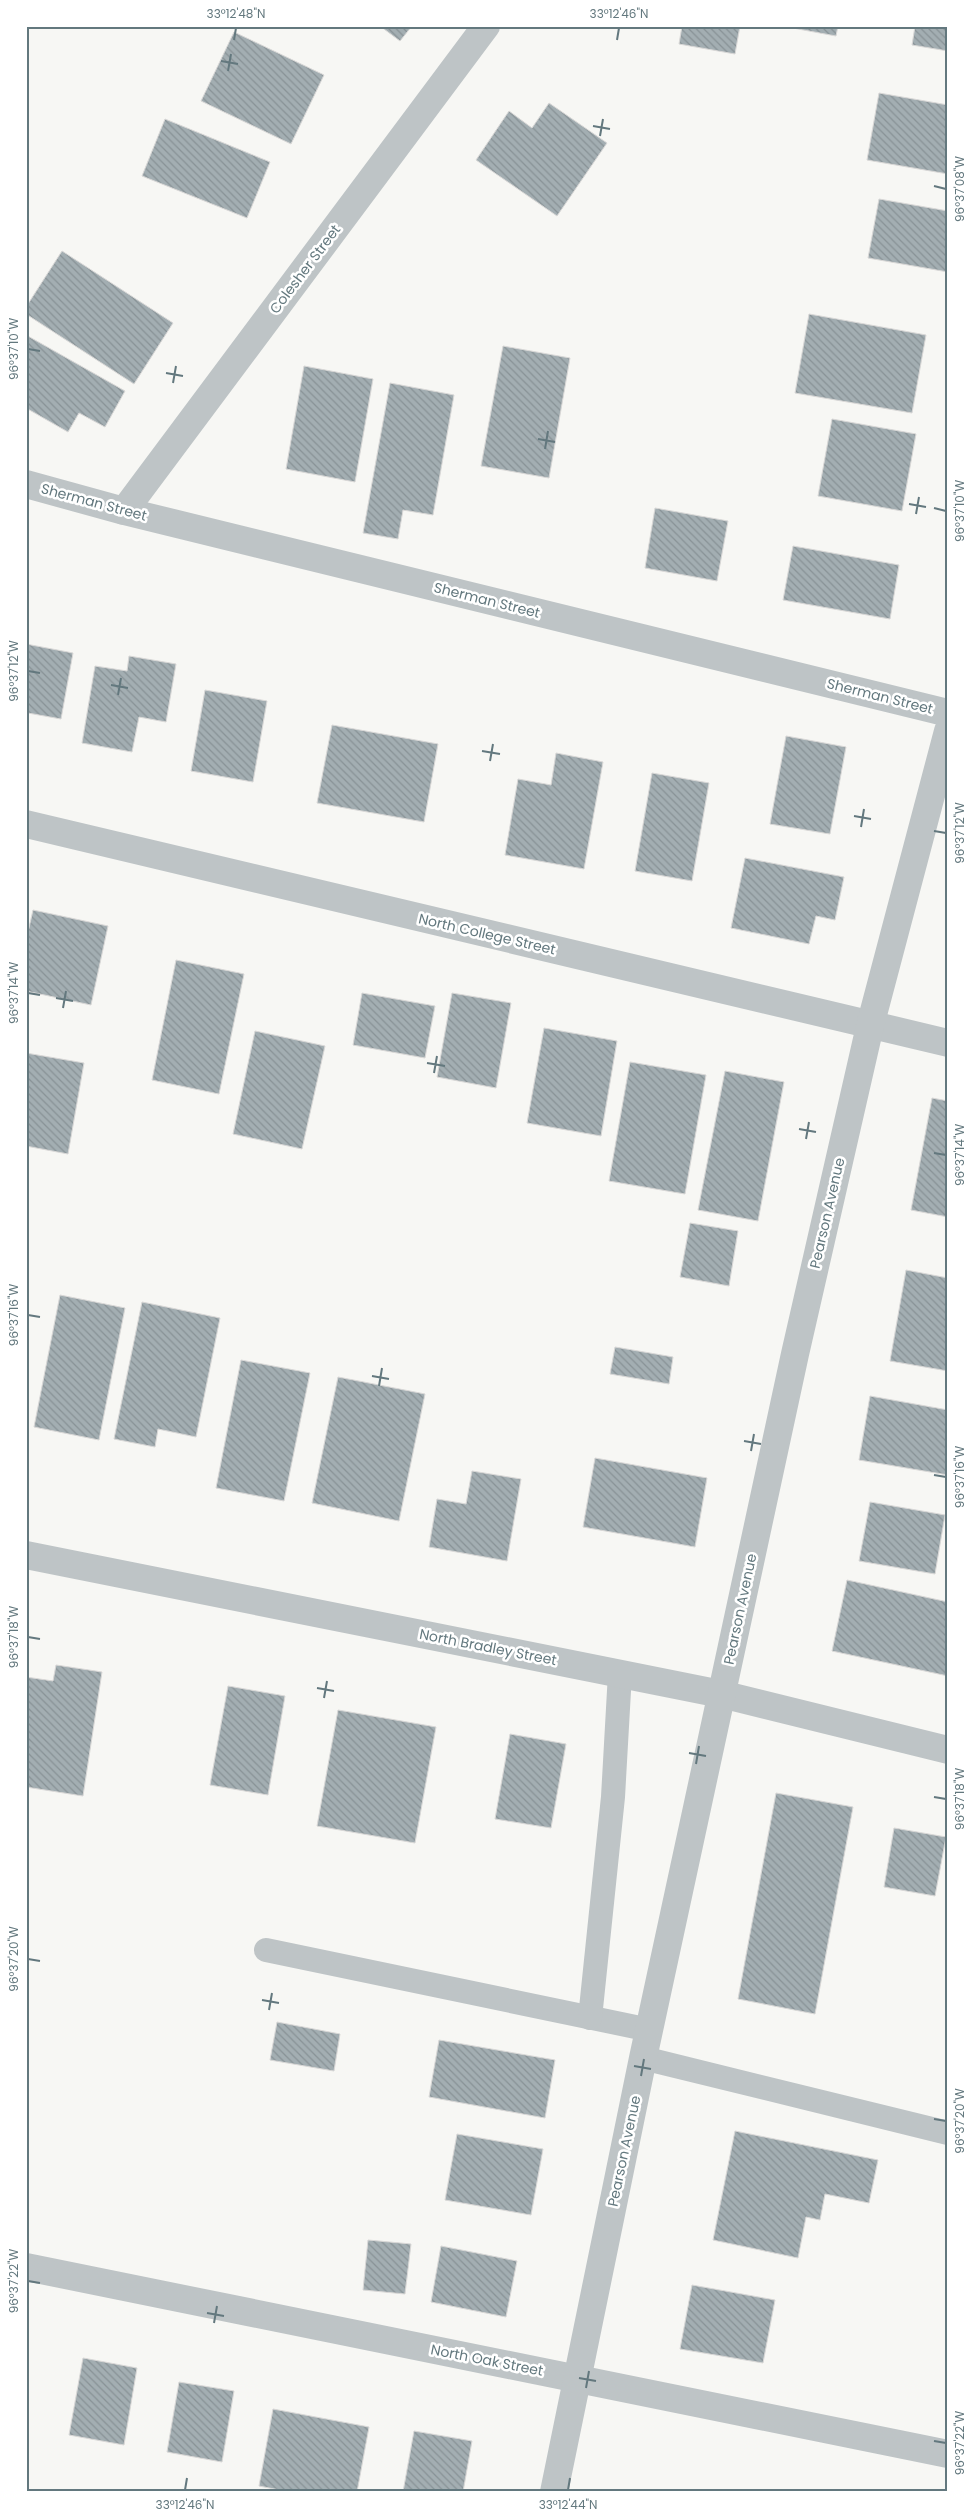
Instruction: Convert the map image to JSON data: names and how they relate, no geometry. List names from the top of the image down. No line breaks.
{"streets":{"street":["Colesher Street","Sherman Street","North College Street","Pearson Avenue","North Bradley Street","North Oak Street"]},"crossings":[["Colesher Street","Sherman Street"],["North College Street","Pearson Avenue"],["Pearson Avenue","North Bradley Street"],["Pearson Avenue","North Oak Street"]],"coordinates":["33°12'48\"N","33°12'46\"N","96°37'08\"W","96°37'10\"W","96°37'12\"W","96°37'14\"W","96°37'16\"W","96°37'18\"W","96°37'20\"W","96°37'22\"W","33°12'44\"N"]}
